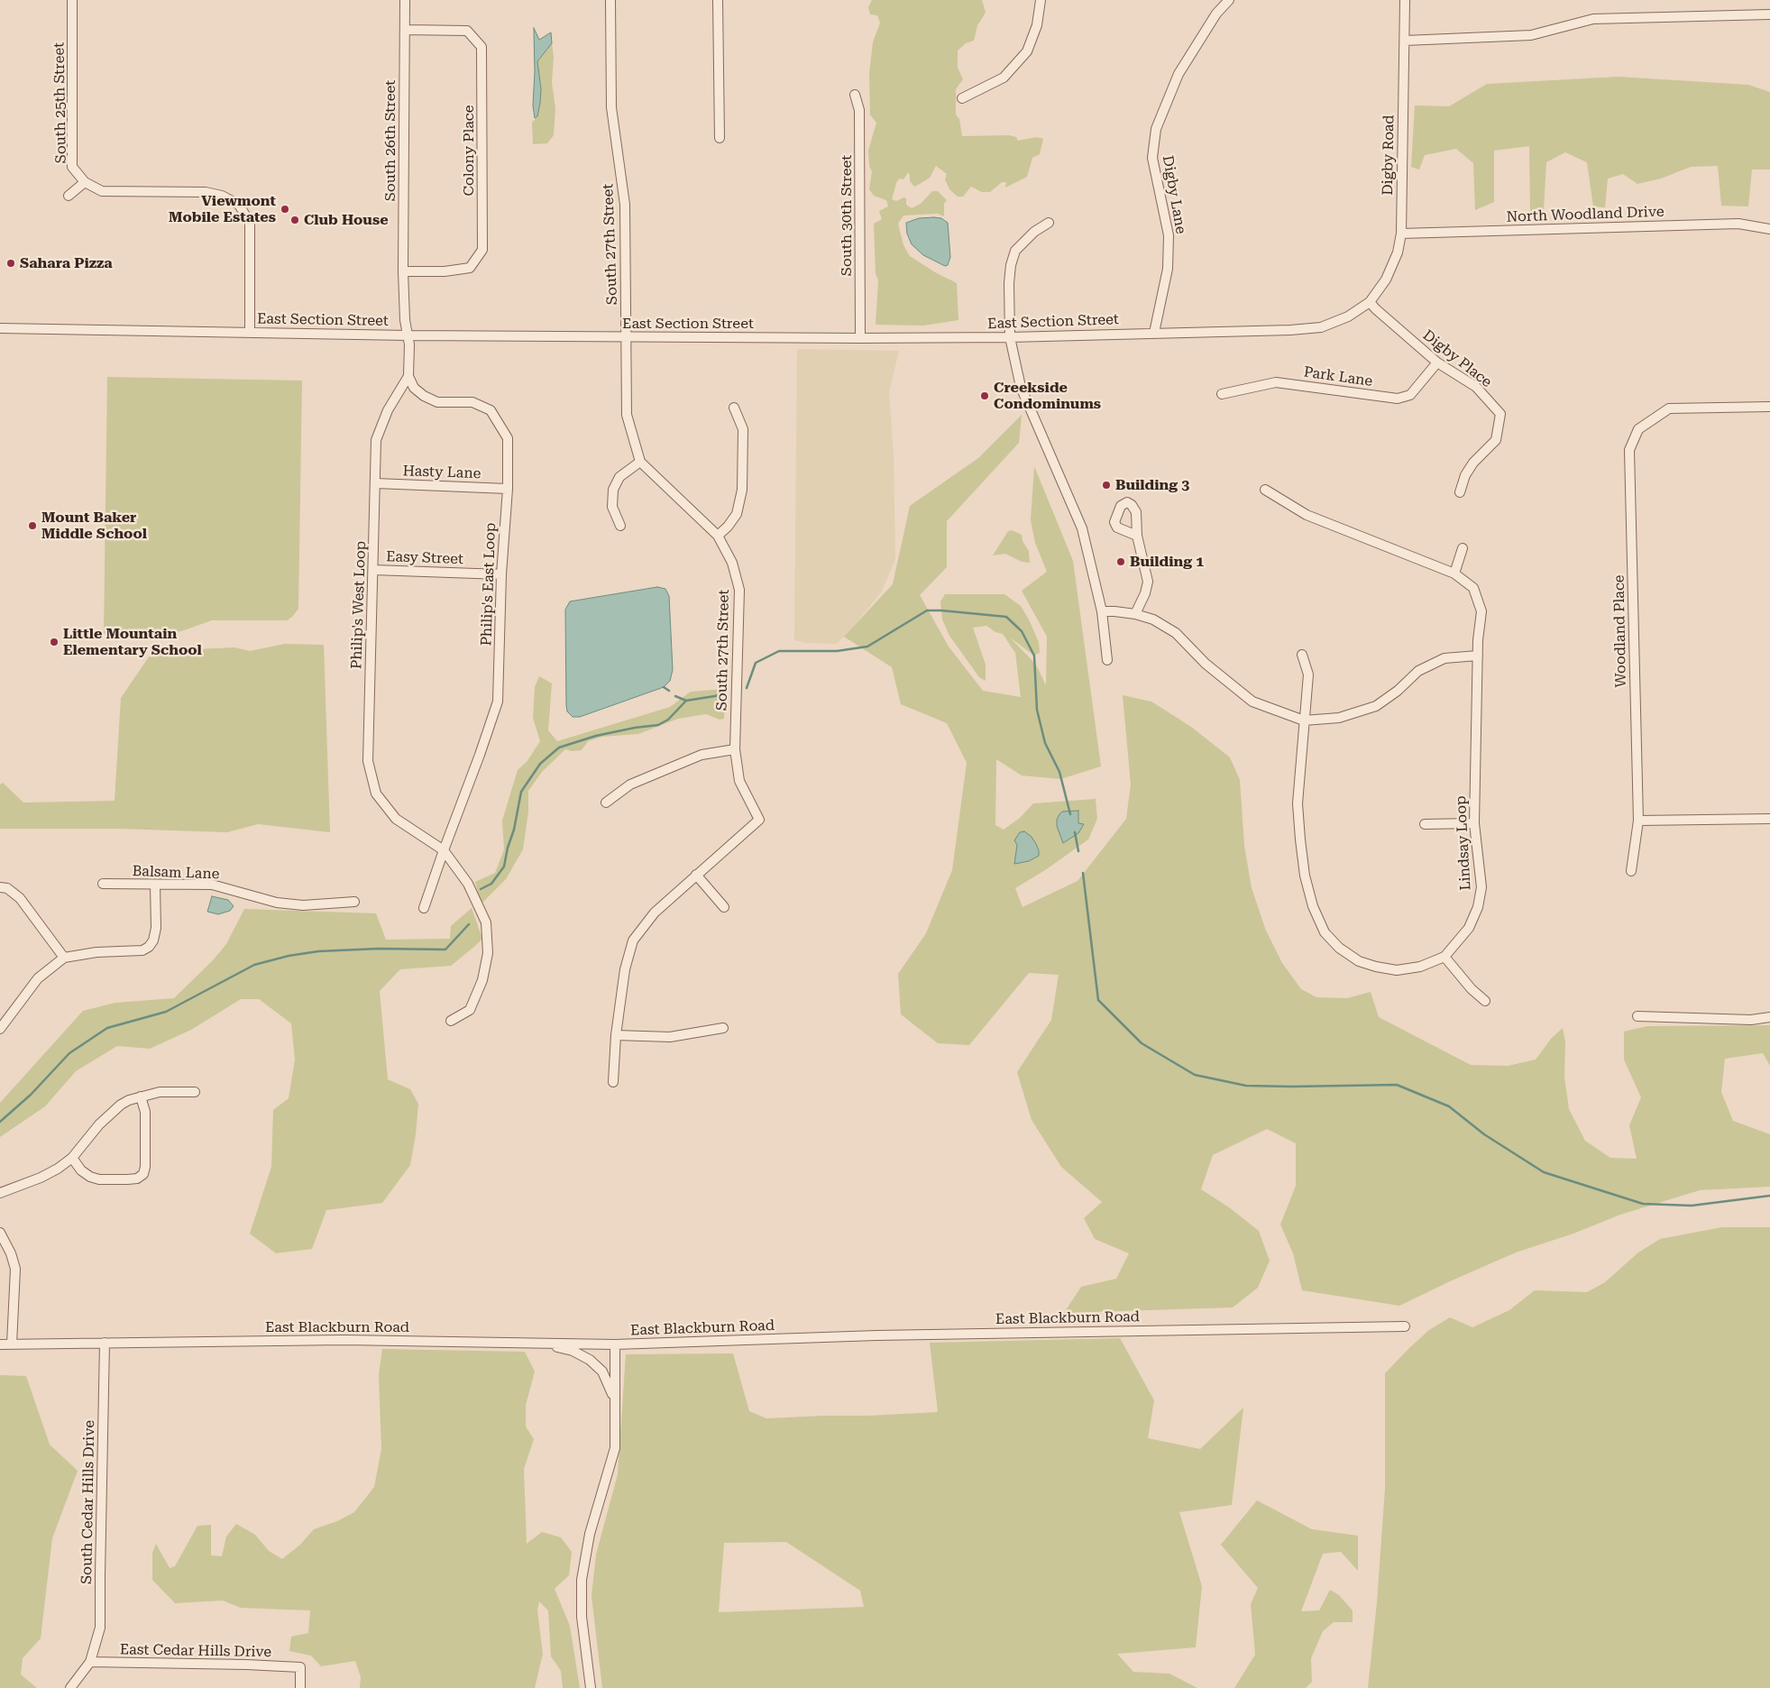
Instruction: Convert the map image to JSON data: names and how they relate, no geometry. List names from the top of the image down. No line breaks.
{"streets":{"street":["South 25th Street","South 26th Street","Colony Place","Digby Road","Digby Lane","North Woodland Drive","South 30th Street","South 27th Street","East Section Street","Digby Place","Park Lane","Hasty Lane","Easy Street","Philip's East Loop","Philip's West Loop","Woodland Place","Lindsay Loop","Balsam Lane","East Blackburn Road","South Cedar Hills Drive","East Cedar Hills Drive"]},"crossings":[["South 26th Street","Colony Place"],["South 26th Street","East Section Street"],["South 26th Street","Philip's West Loop"],["Digby Road","North Woodland Drive"],["Digby Road","East Section Street"],["Digby Road","Digby Place"],["Digby Lane","East Section Street"],["South 30th Street","East Section Street"],["South 27th Street","East Section Street"],["East Section Street","Digby Place"],["East Section Street","Philip's West Loop"],["Digby Place","Park Lane"],["Hasty Lane","Philip's East Loop"],["Hasty Lane","Philip's West Loop"],["Easy Street","Philip's East Loop"],["Easy Street","Philip's West Loop"],["Philip's East Loop","Philip's West Loop"],["East Blackburn Road","South Cedar Hills Drive"],["South Cedar Hills Drive","East Cedar Hills Drive"]],"places":["Viewmont Mobile Estates","Club House","Sahara Pizza","Creekside Condominums","Building 3","Mount Baker Middle School","Building 1","Little Mountain Elementary School"]}
